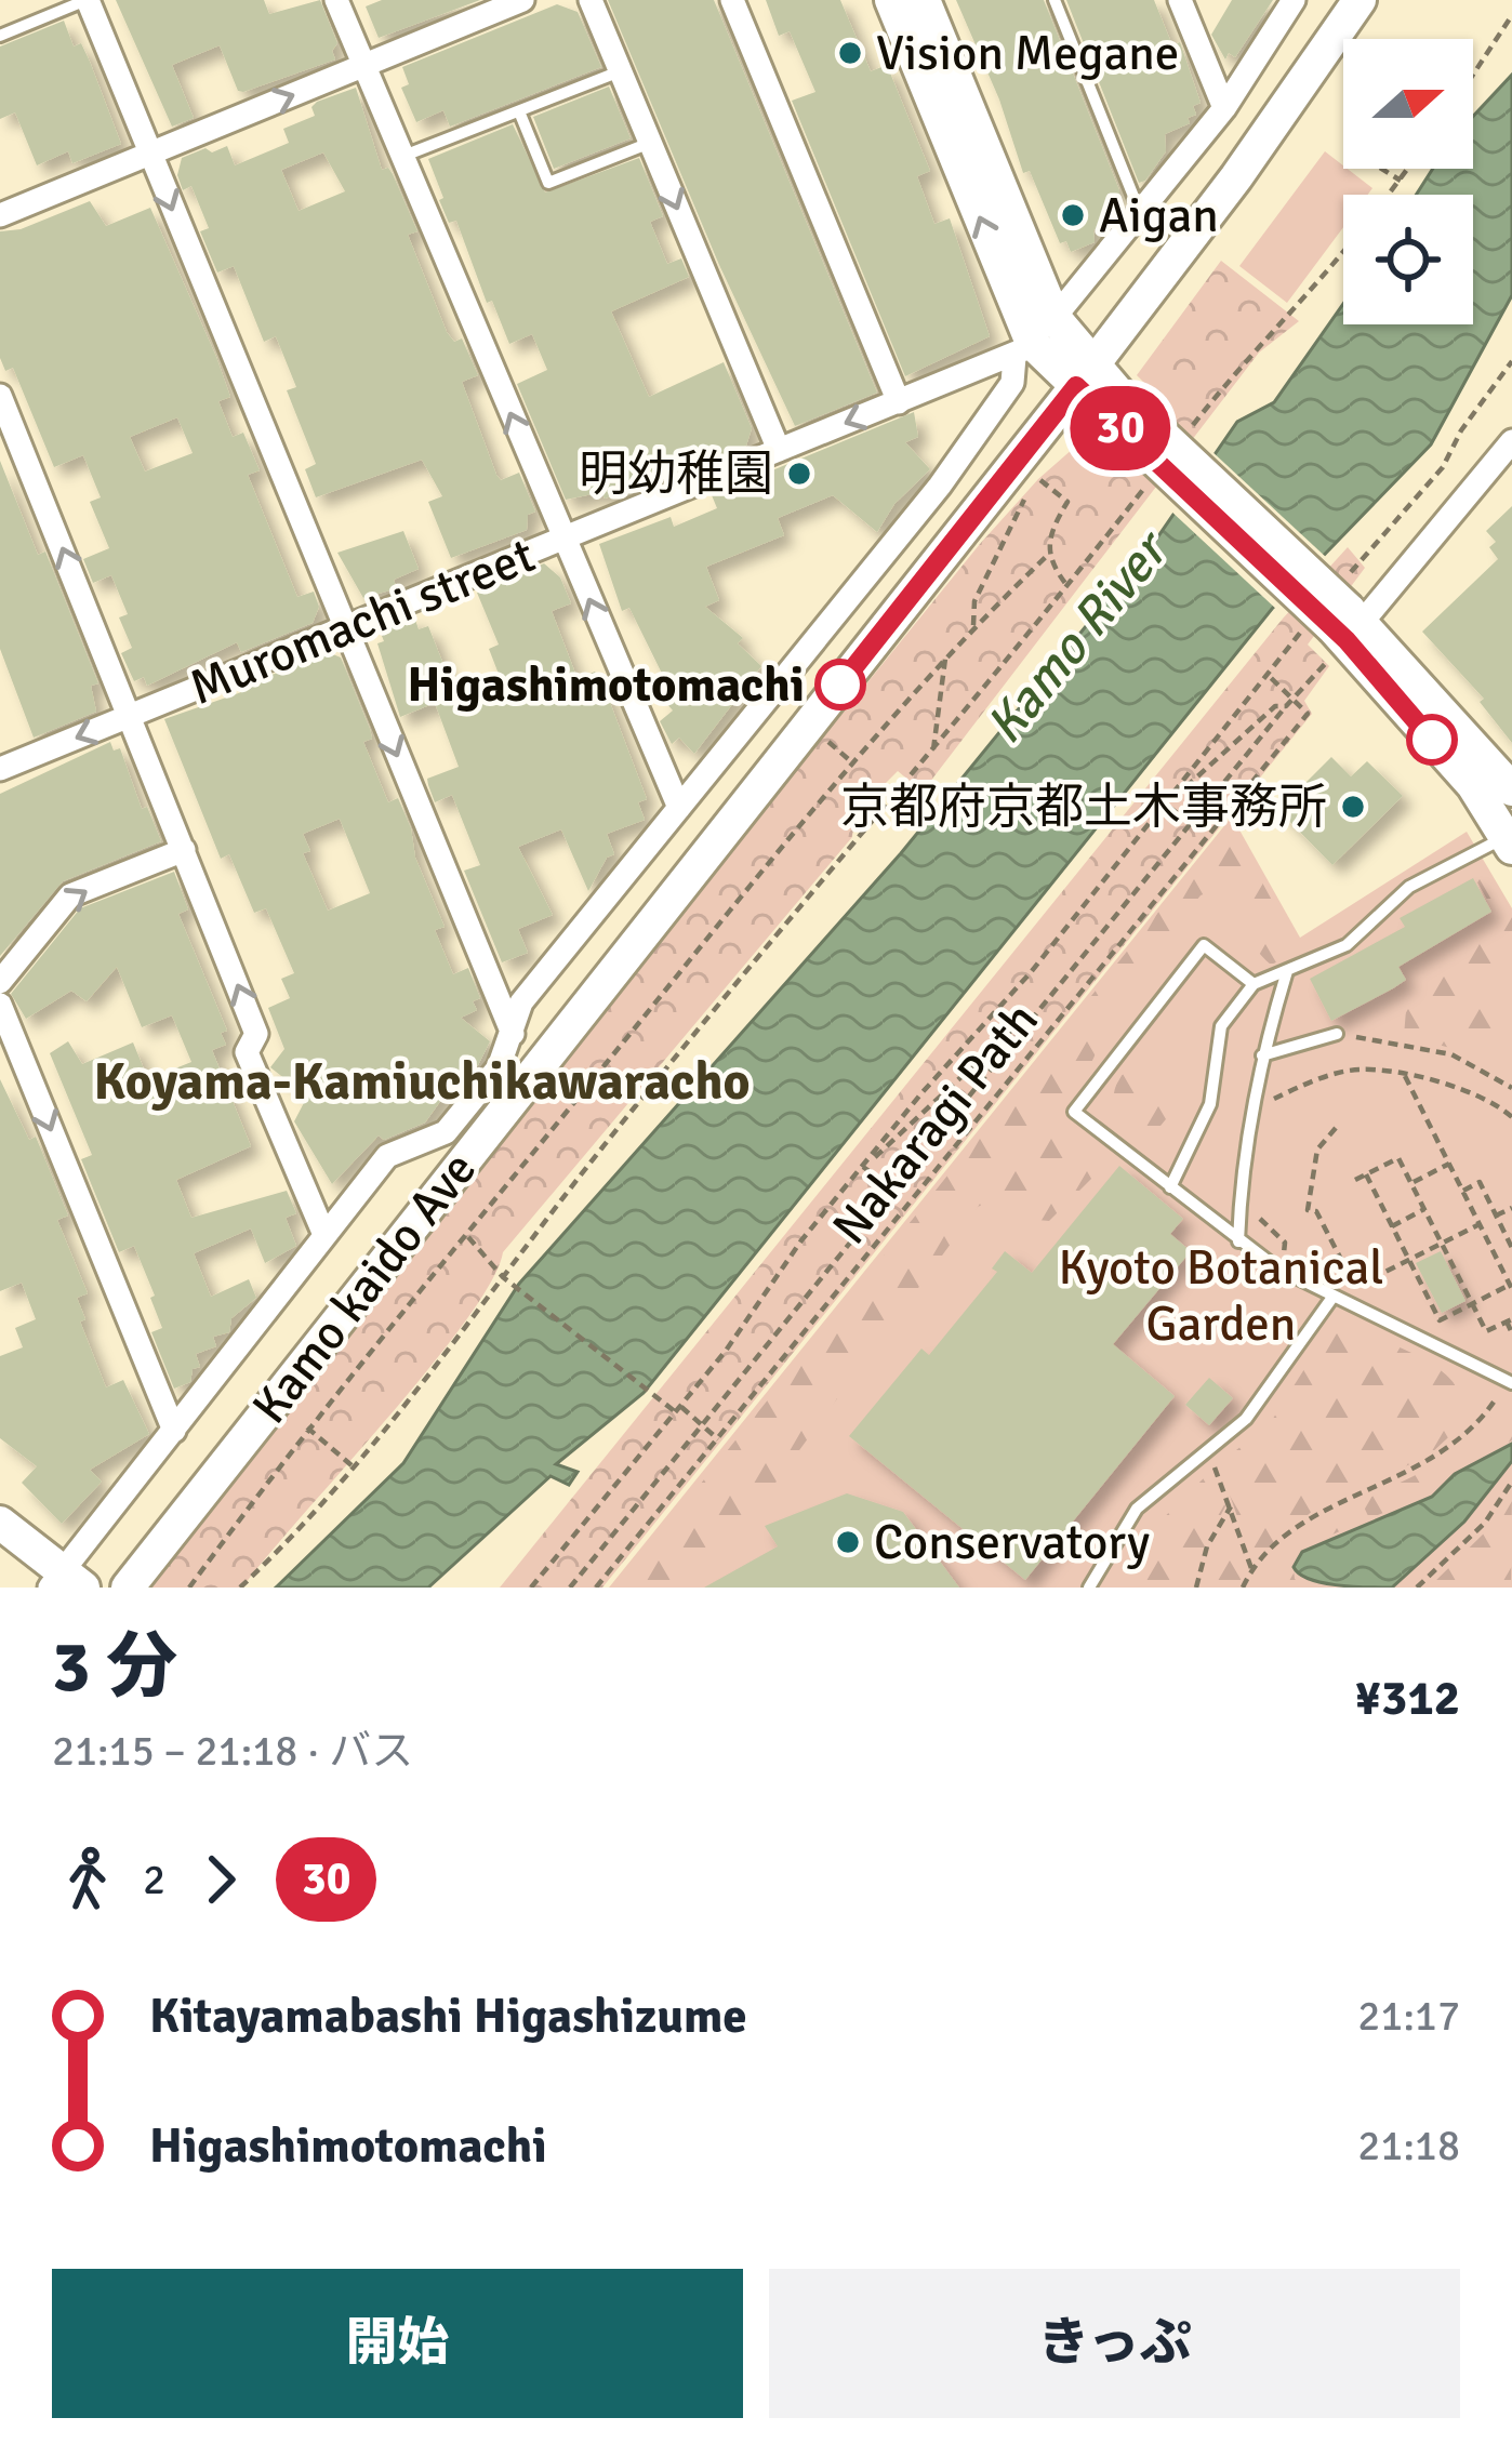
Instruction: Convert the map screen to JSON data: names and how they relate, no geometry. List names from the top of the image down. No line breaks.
{"streets":{"street":["Muromachi street","Kamo kaido Ave"],"path":["Nakaragi Path"]},"districts":["Koyama-Kamiuchikawaracho"],"water":["Kamo River"],"parks":["Kyoto Botanical Garden"],"places":["Vision Megane","Aigan","明幼稚園","Higashimotomachi","京都府京都土木事務所","Conservatory"],"lines":["bus line 30"],"north":"right","page":{"on_map":"30","heading":["3 分","21:15 – 21:18 · バス","¥312"],"legs":["2","30"],"list":[{"name":"Kitayamabashi Higashizume","value":"21:17"},{"name":"Higashimotomachi","value":"21:18"}],"buttons":["開始","きっぷ"]}}
